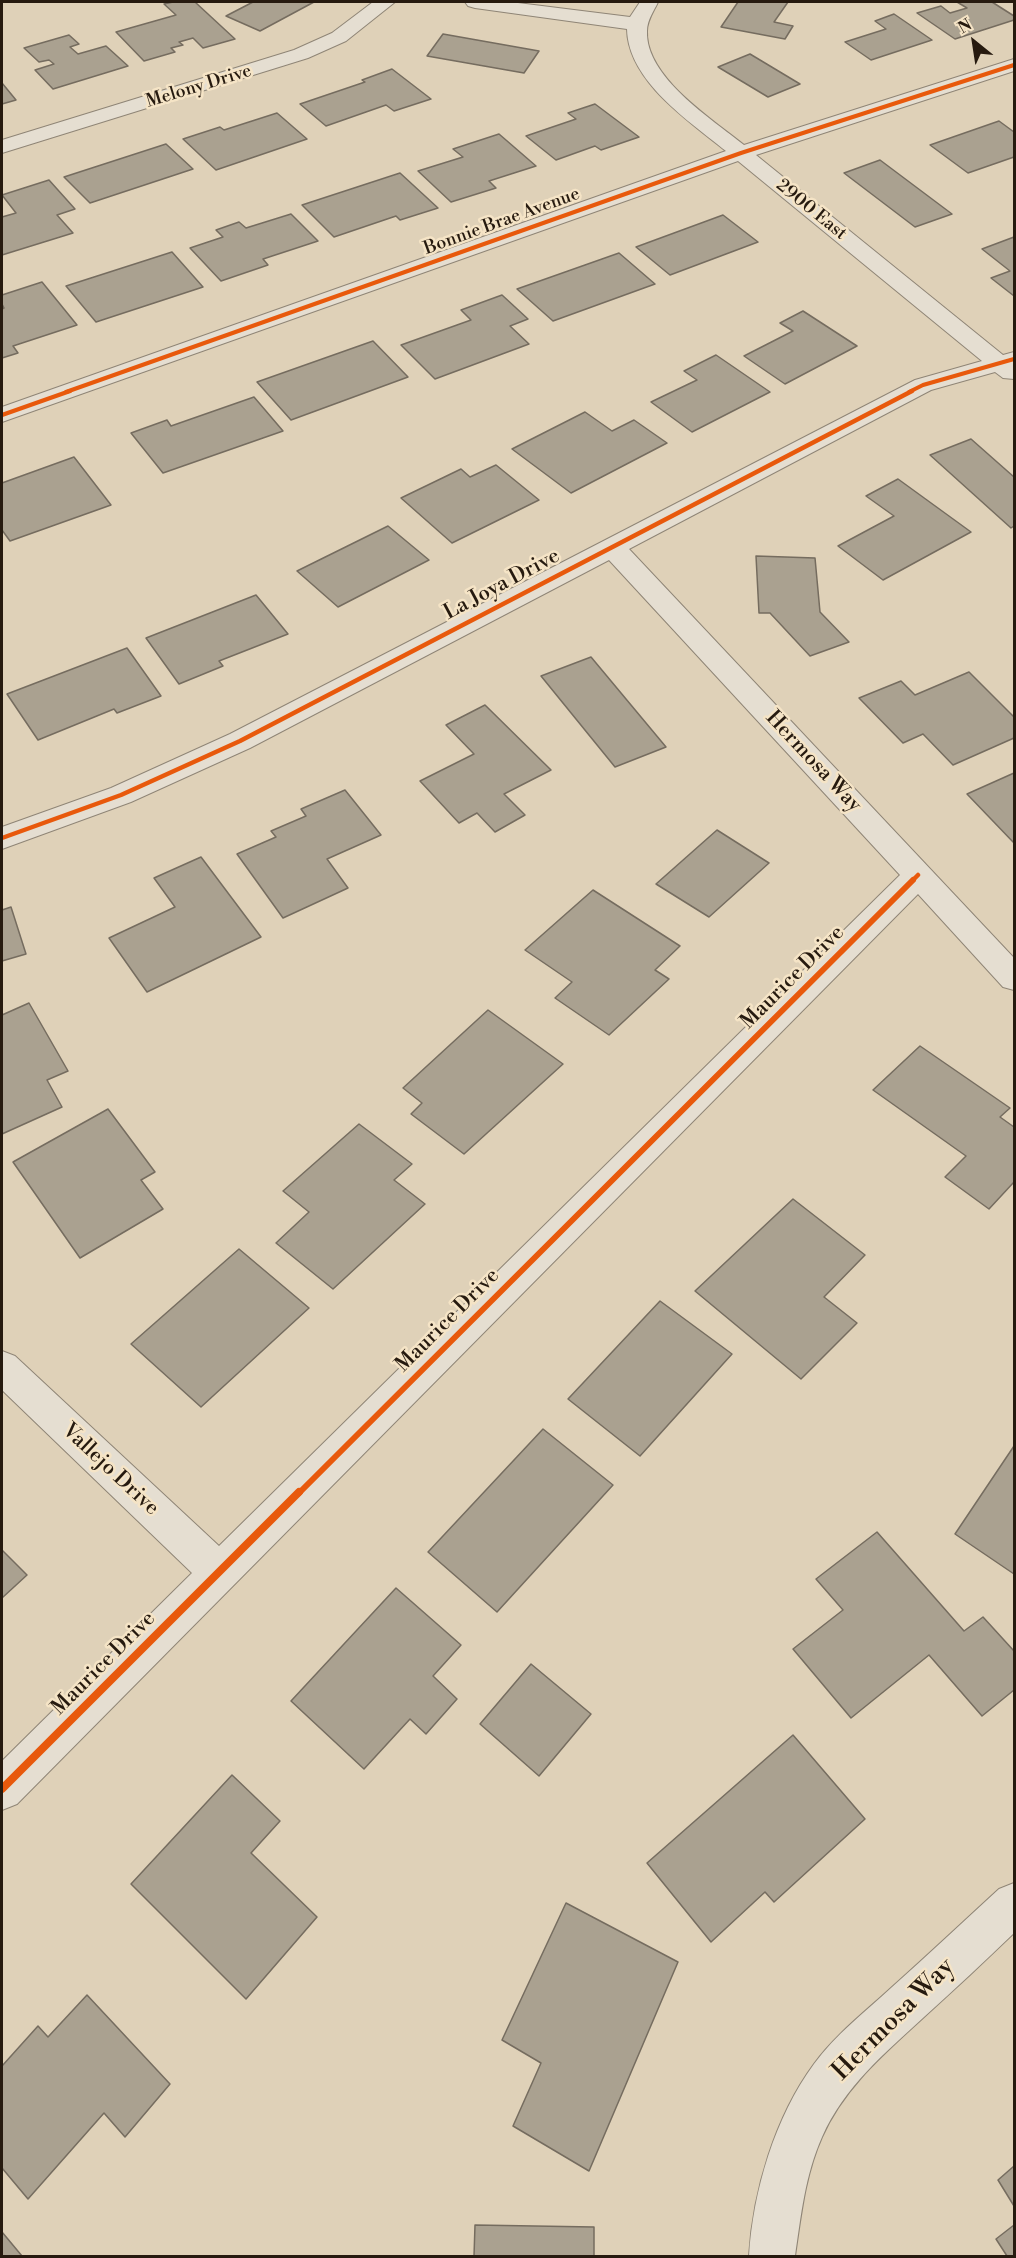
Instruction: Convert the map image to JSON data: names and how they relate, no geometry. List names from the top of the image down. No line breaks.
{"streets":{"street":["Melony Drive","2900 East","Bonnie Brae Avenue","La Joya Drive","Hermosa Way","Maurice Drive","Vallejo Drive"]},"crossings":[["2900 East","Bonnie Brae Avenue"],["2900 East","La Joya Drive"],["La Joya Drive","Hermosa Way"],["Hermosa Way","Maurice Drive"],["Maurice Drive","Vallejo Drive"]],"north":"top left"}
